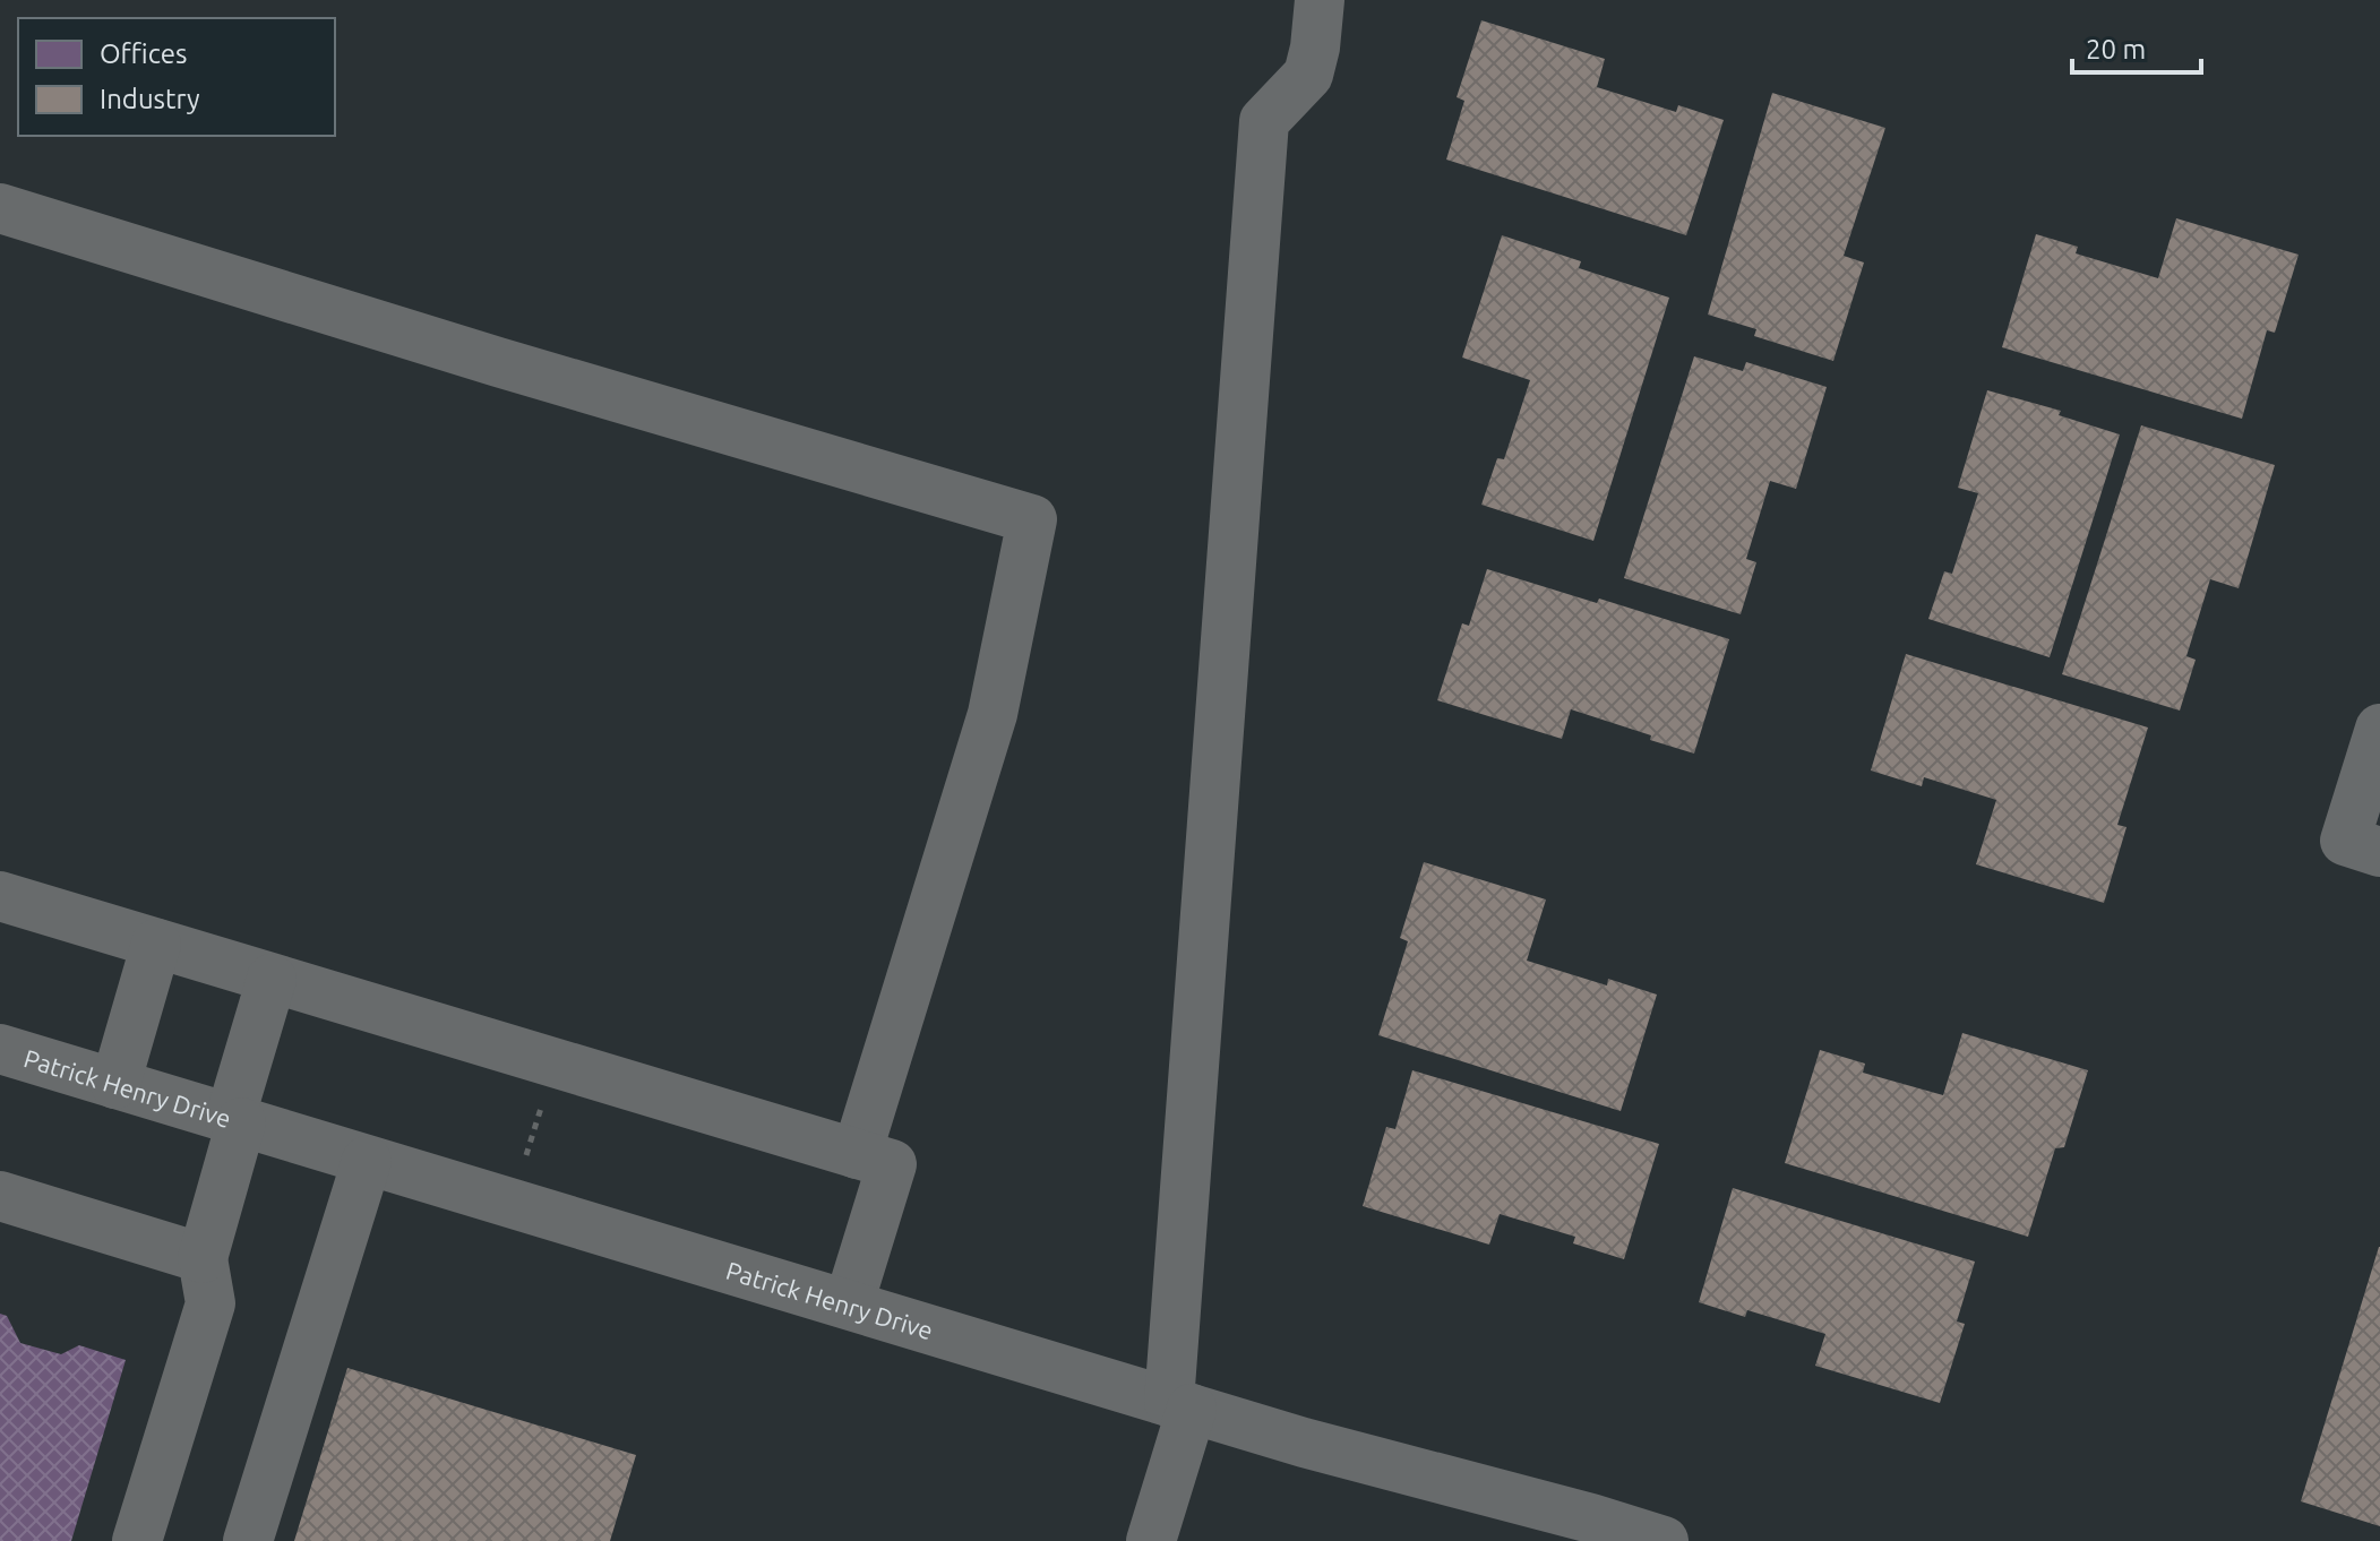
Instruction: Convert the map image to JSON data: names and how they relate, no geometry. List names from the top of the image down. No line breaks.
{"streets":{"street":["Patrick Henry Drive"]},"legend":["Offices","Industry"],"scale_bar":"20 m"}
